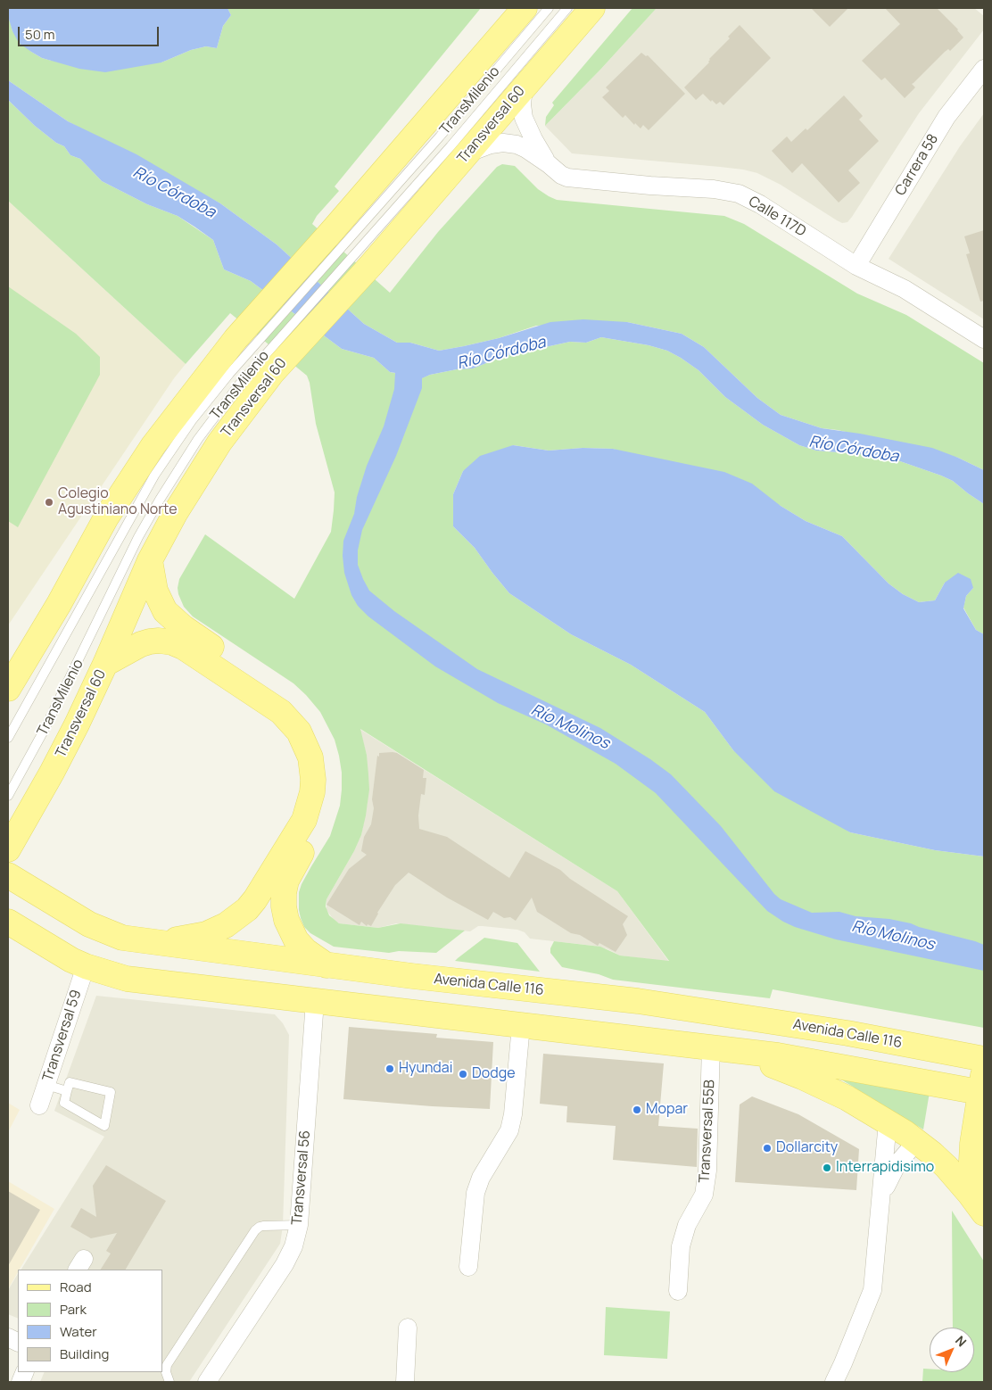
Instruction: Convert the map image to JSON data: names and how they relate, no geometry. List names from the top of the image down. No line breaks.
{"streets":{"main road":["Transversal 60","Avenida Calle 116"],"street":["Carrera 58","Calle 117D","Transversal 59","Transversal 55B","Transversal 56"],"lane":["TransMilenio"]},"crossings":[["TransMilenio","Transversal 60"],["Transversal 60","Calle 117D"],["Carrera 58","Calle 117D"]],"water":["Río Córdoba","Río Molinos"],"places":["Colegio Agustiniano Norte","Hyundai","Dodge","Mopar","Dollarcity","Interrapidisimo"],"legend":["Road","Park","Water","Building"],"scale_bar":"50 m","north":"top right"}
